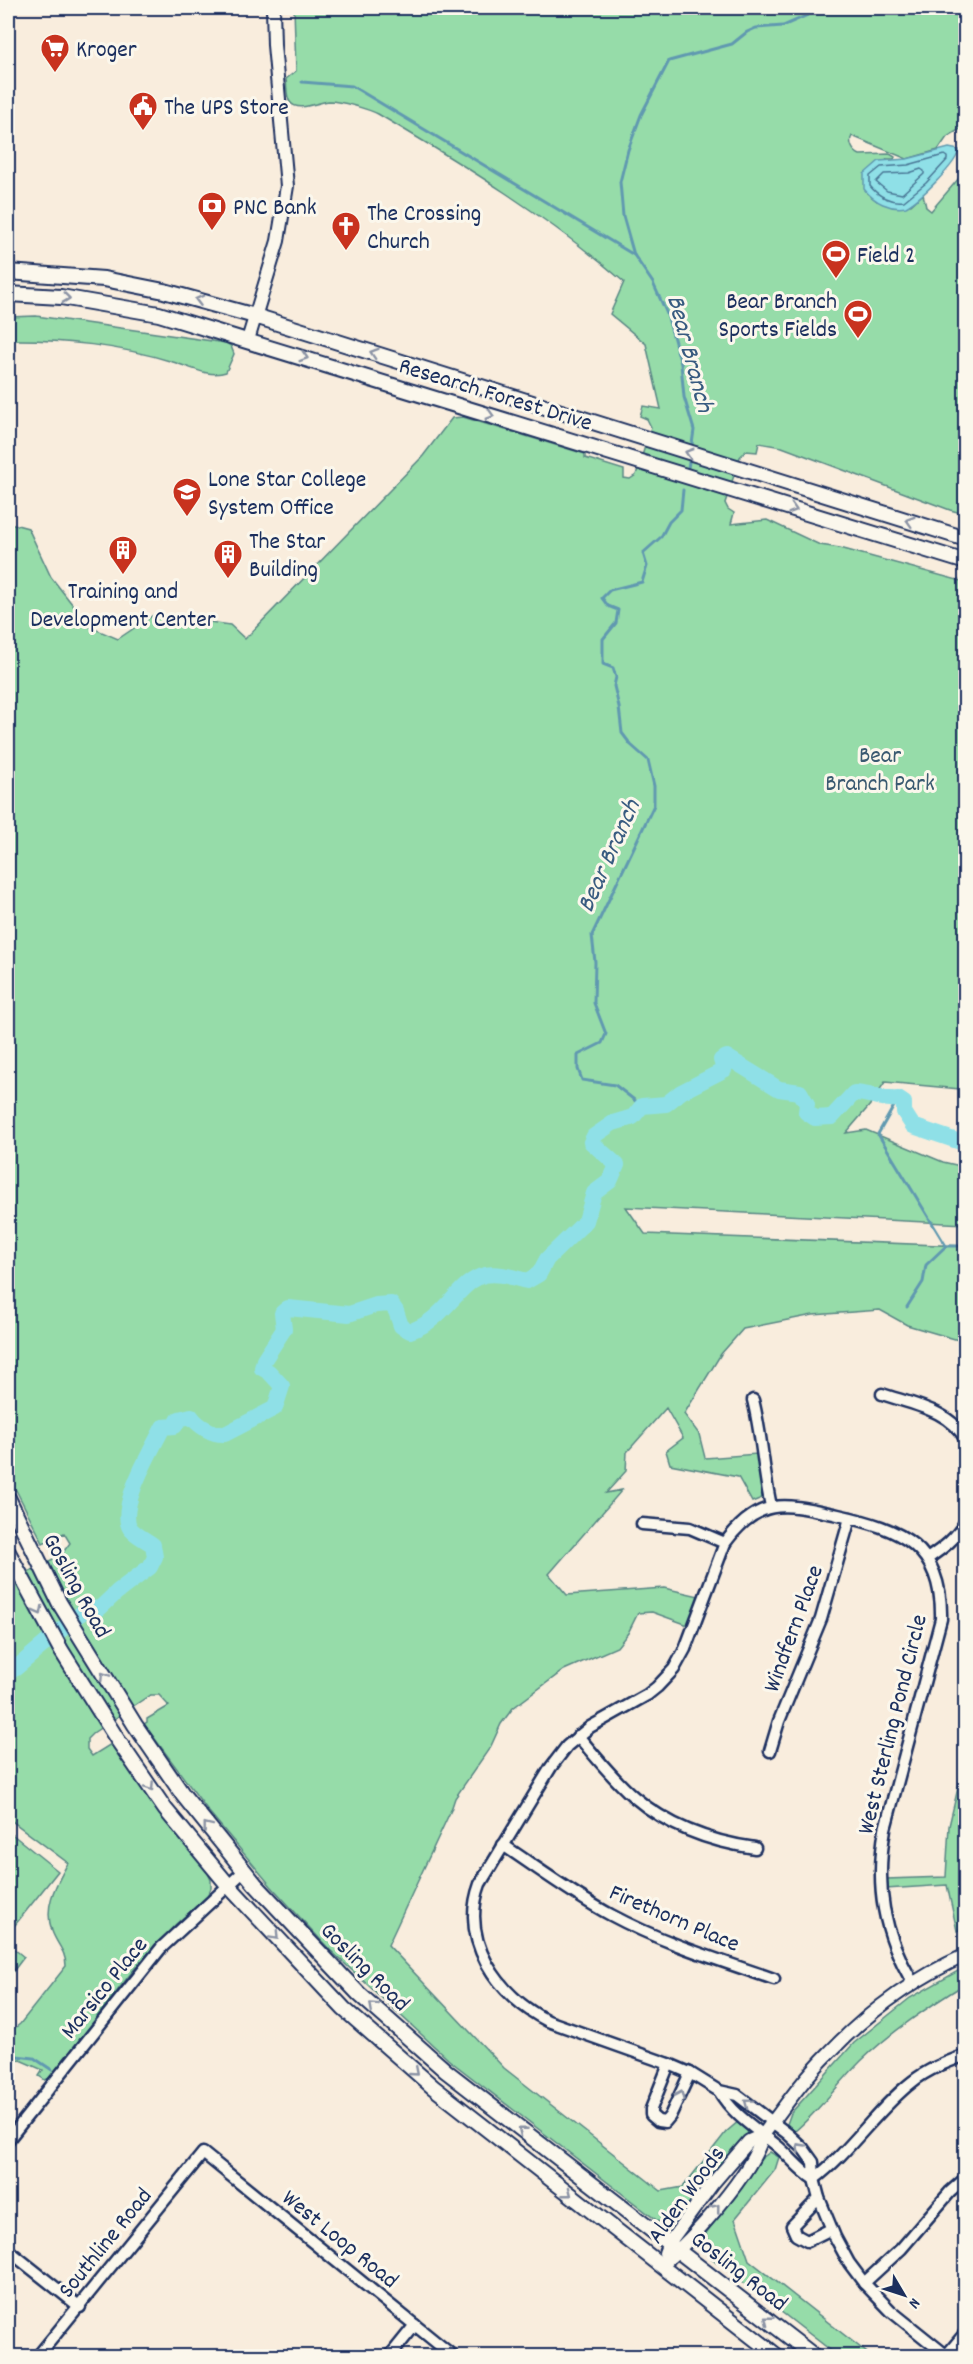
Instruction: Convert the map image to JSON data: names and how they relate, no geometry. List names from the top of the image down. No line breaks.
{"streets":{"main road":["Research Forest Drive","Gosling Road"],"street":["Windfern Place","West Sterling Pond Circle","Firethorn Place","Marsico Place","Alden Woods","West Loop Road","Southline Road"]},"crossings":[["Gosling Road","Marsico Place"],["Gosling Road","Alden Woods"],["Windfern Place","West Sterling Pond Circle"],["West Sterling Pond Circle","Alden Woods"],["West Loop Road","Southline Road"]],"water":["Bear Branch"],"parks":["Bear Branch Park"],"places":{"supermarket":["Kroger"],"public building":["The UPS Store"],"bank":["PNC Bank"],"church":["The Crossing Church"],"sports":["Field 2","Bear Branch Sports Fields"],"school or university":["Lone Star College System Office"],"building":["Training and Development Center","The Star Building"]},"north":"bottom right"}
